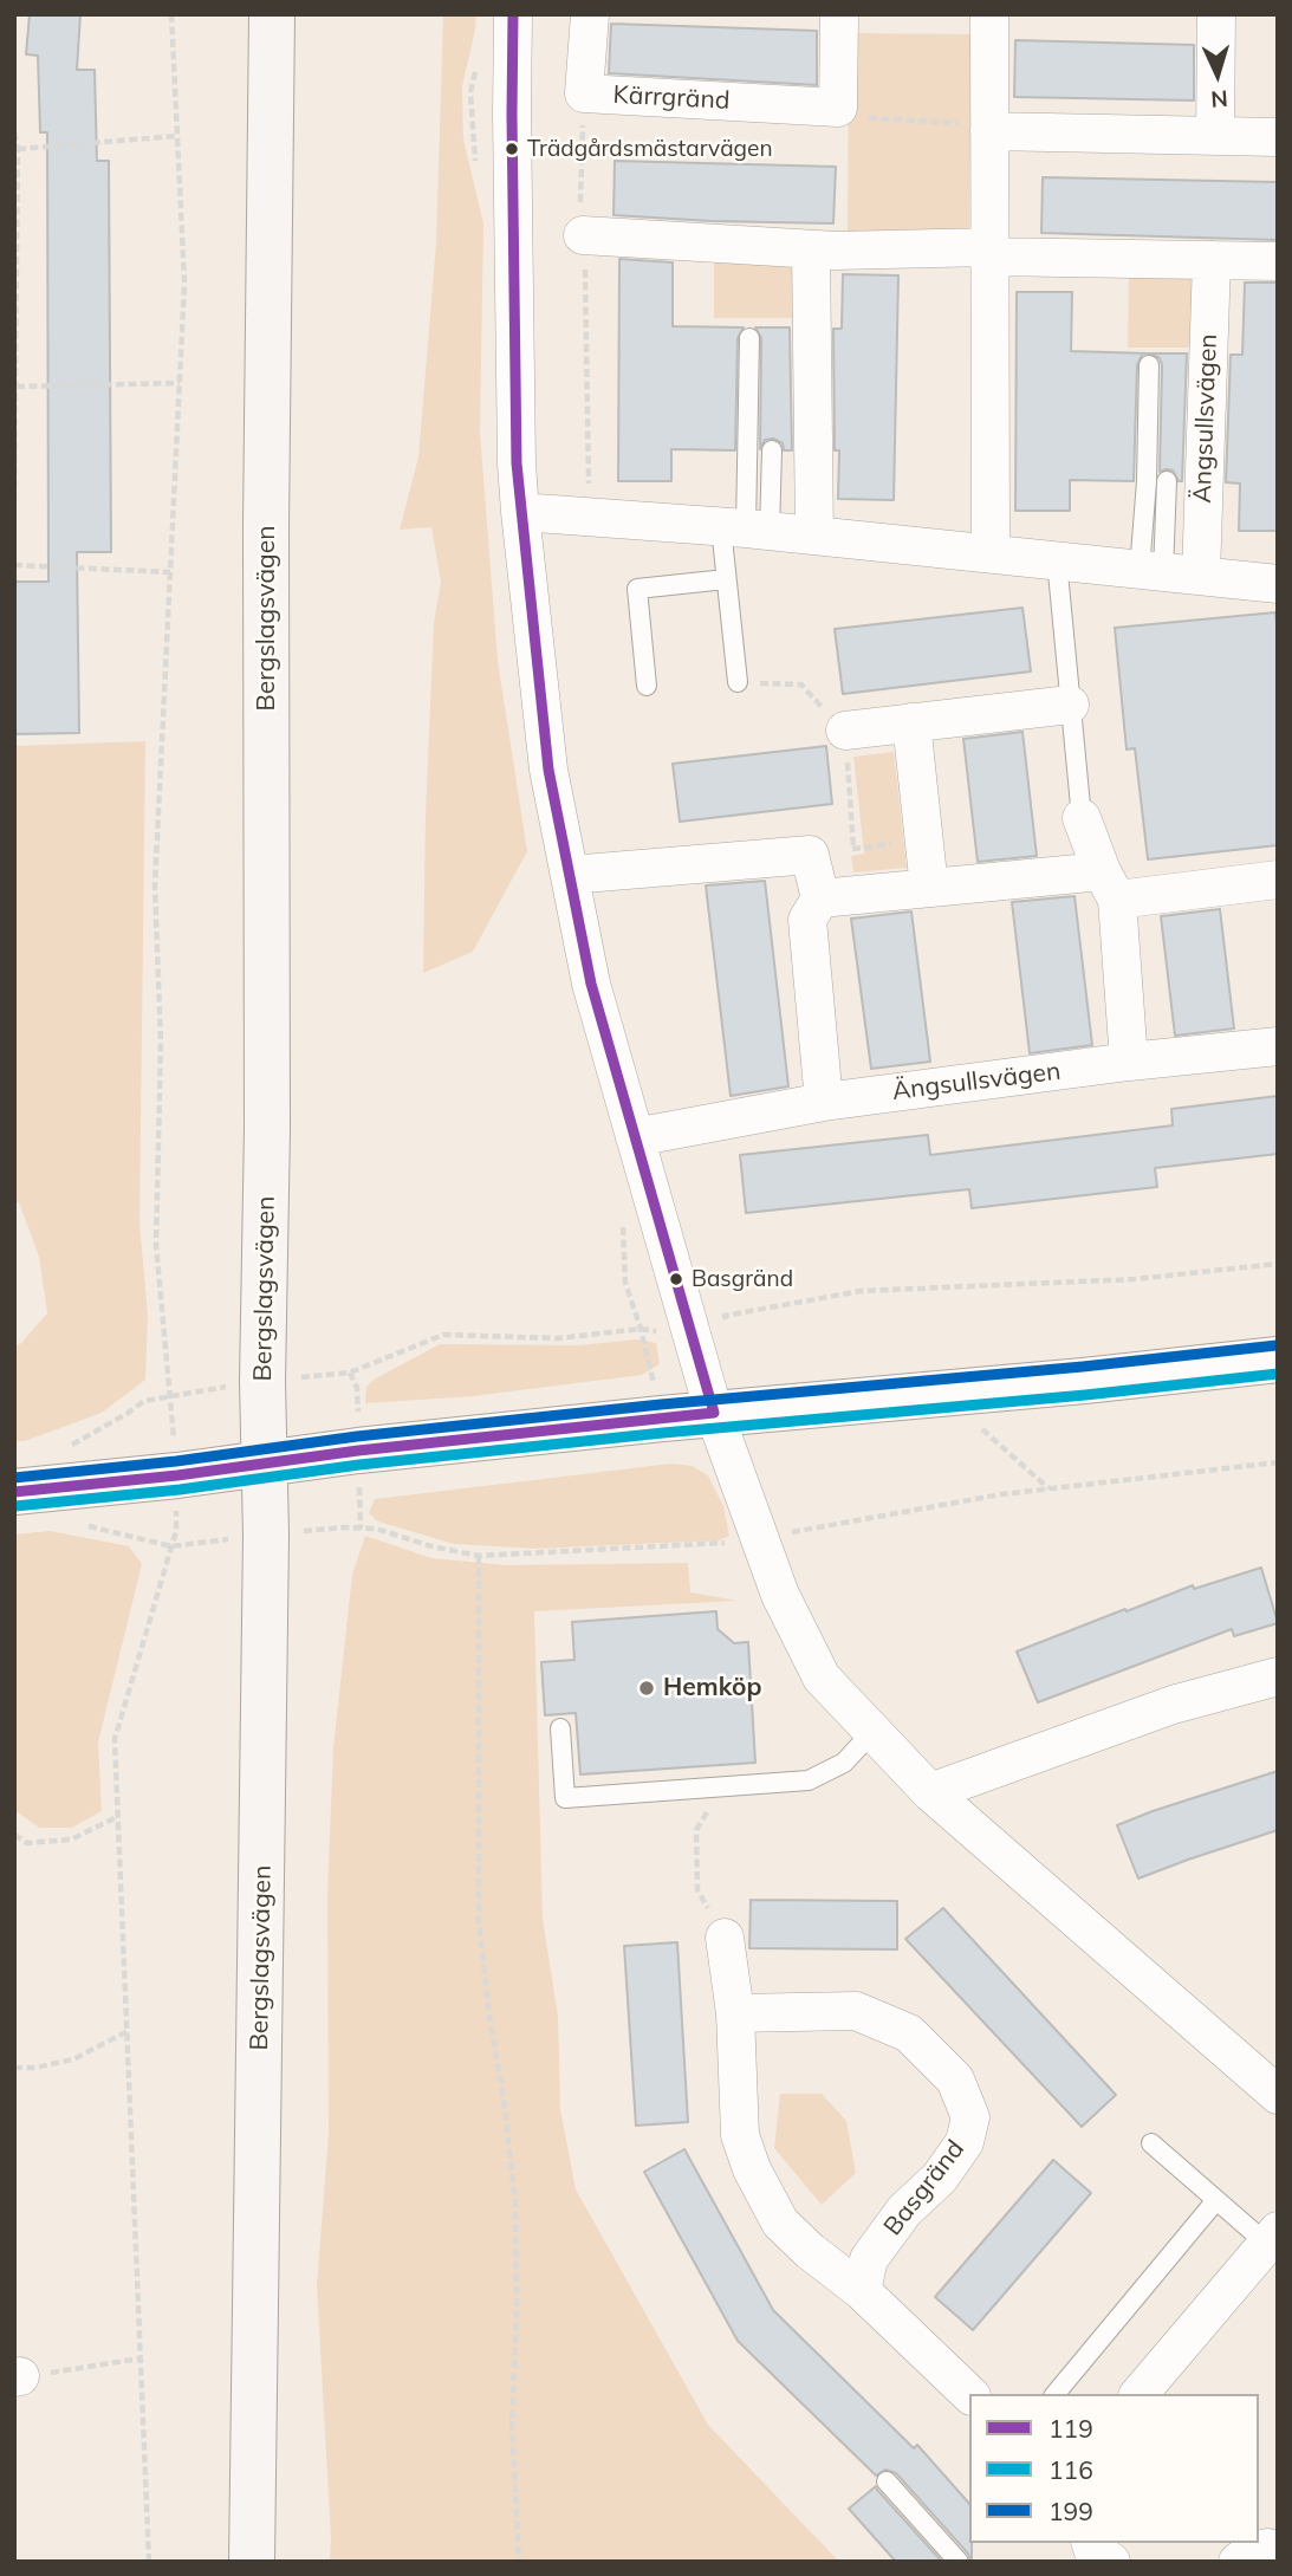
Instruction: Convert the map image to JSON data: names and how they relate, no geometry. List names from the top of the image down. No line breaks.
{"streets":{"main road":["Bergslagsvägen"],"street":["Kärrgränd","Ängsullsvägen","Basgränd"]},"places":["Trädgårdsmästarvägen","Basgränd","Hemköp"],"lines":["transit line 119","transit line 199","transit line 116"],"legend":["119","116","199"],"north":"bottom"}
